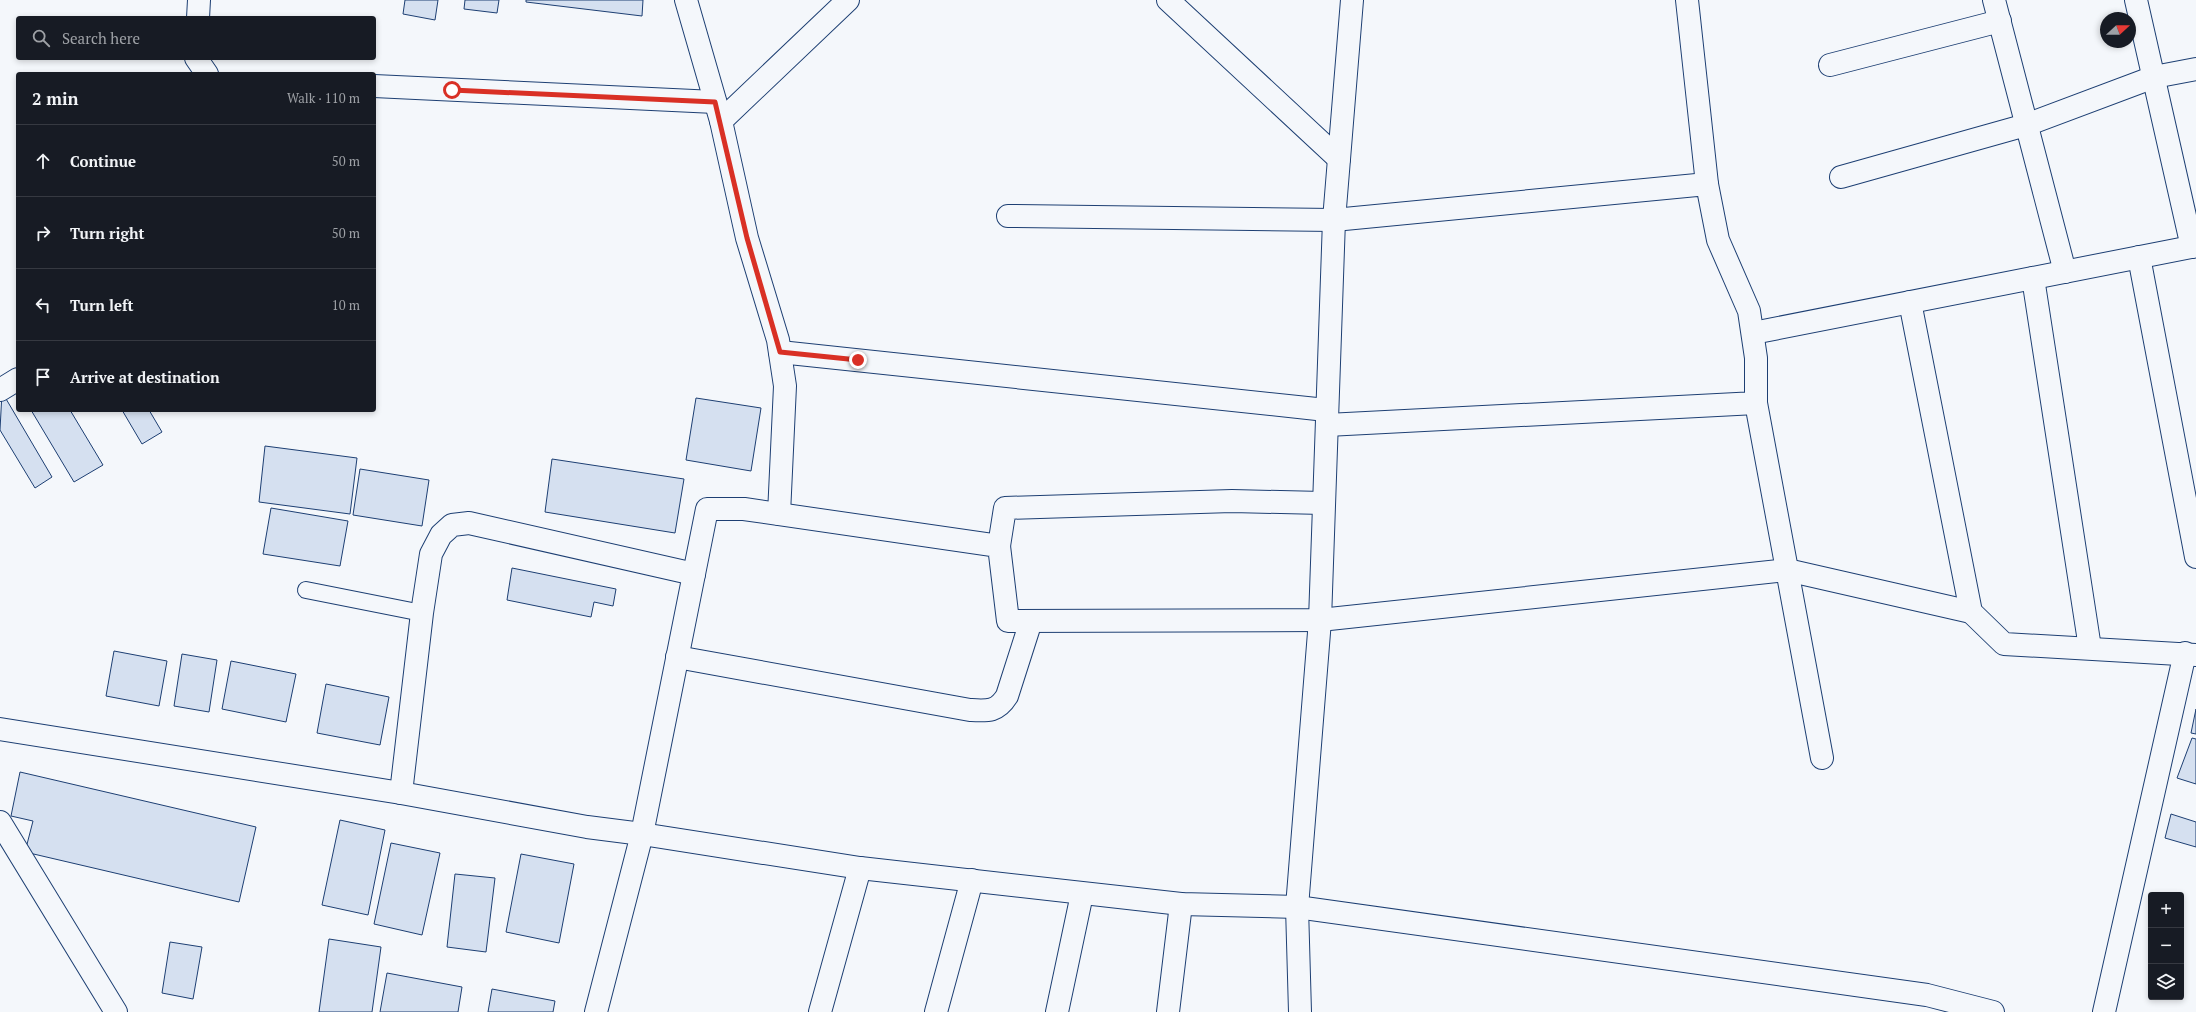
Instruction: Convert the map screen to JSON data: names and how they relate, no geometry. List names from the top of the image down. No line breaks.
{"north":"right","page":{"search":"Search here","heading":["2 min","Walk · 110 m"],"list":[["Continue","50 m"],["Turn right","50 m"],["Turn left","10 m"],"Arrive at destination"],"map_buttons":["+","−"]}}
